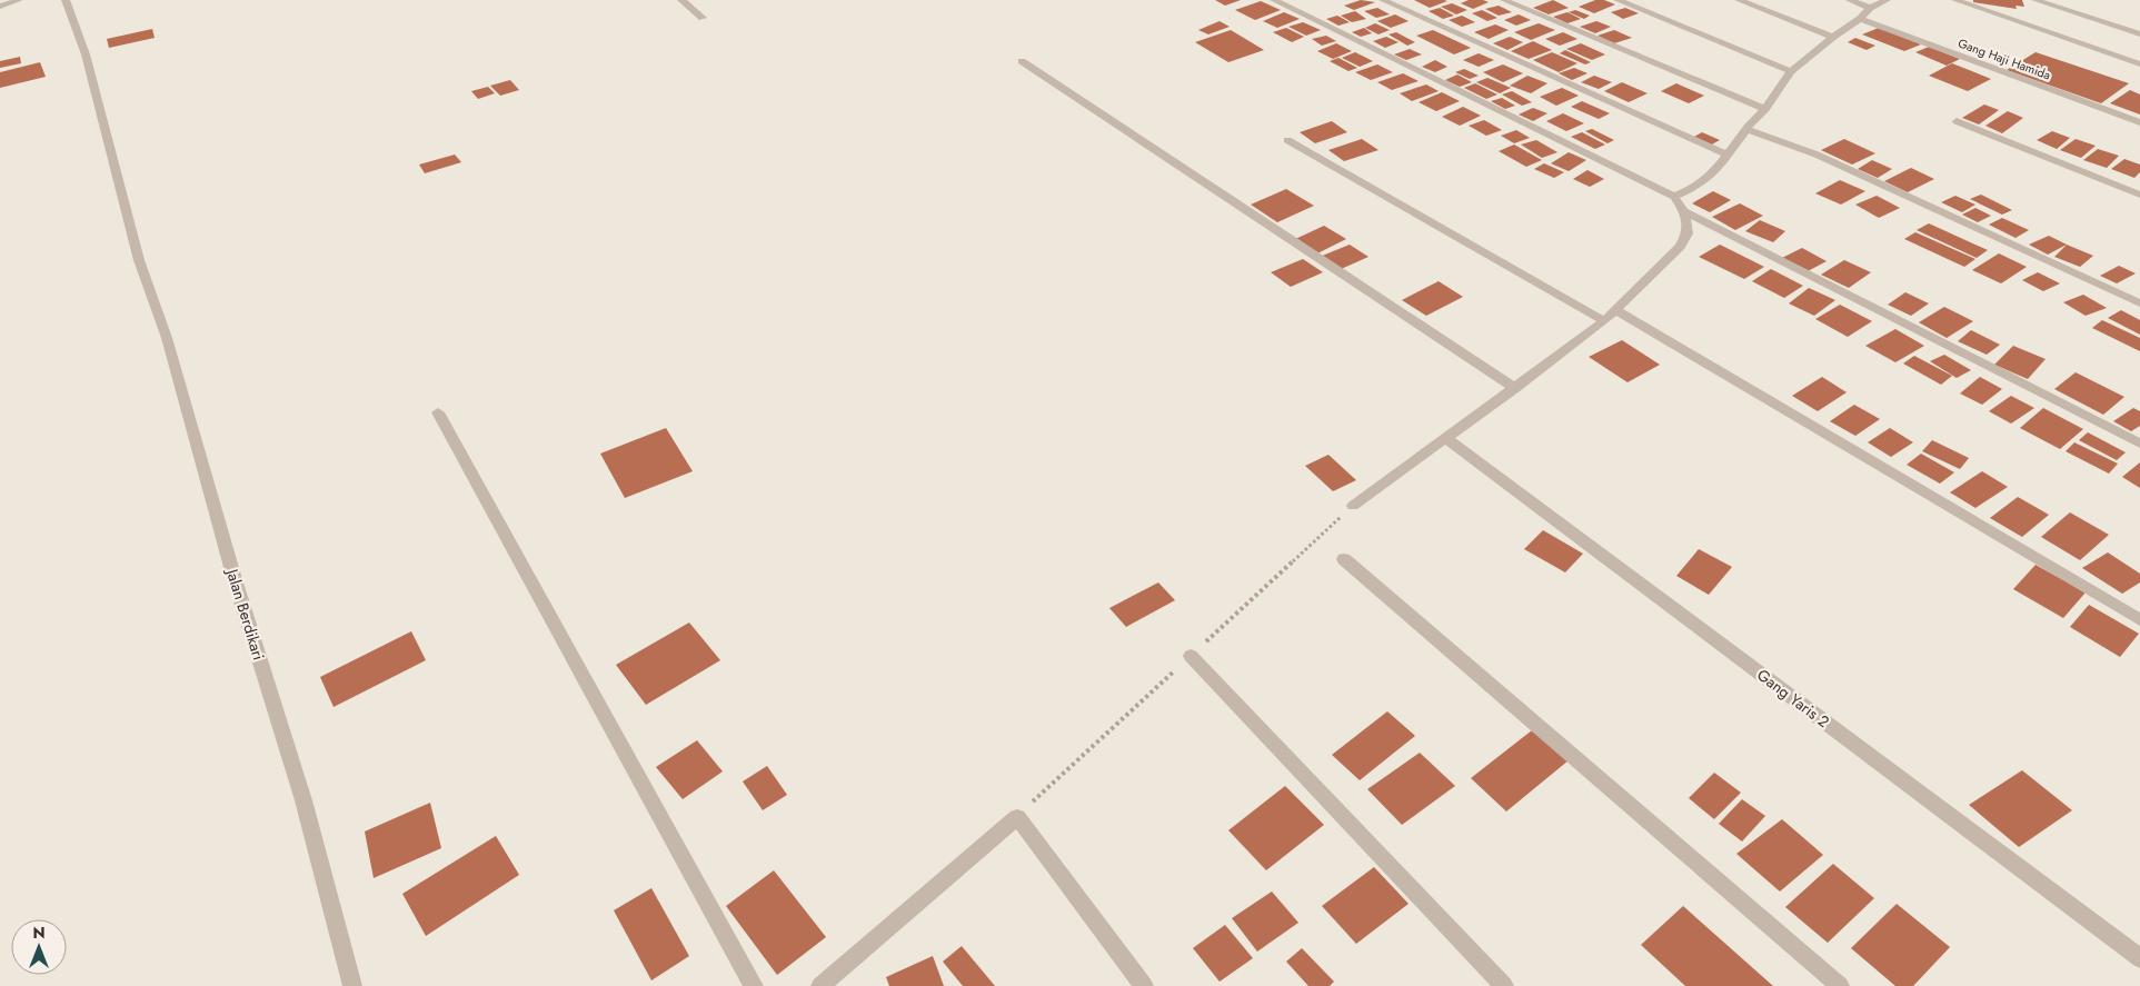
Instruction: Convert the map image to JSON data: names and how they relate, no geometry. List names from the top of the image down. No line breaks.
{"streets":{"street":["Gang Haji Hamida","Jalan Berdikari","Gang Yaris 2"]},"north":"top"}
